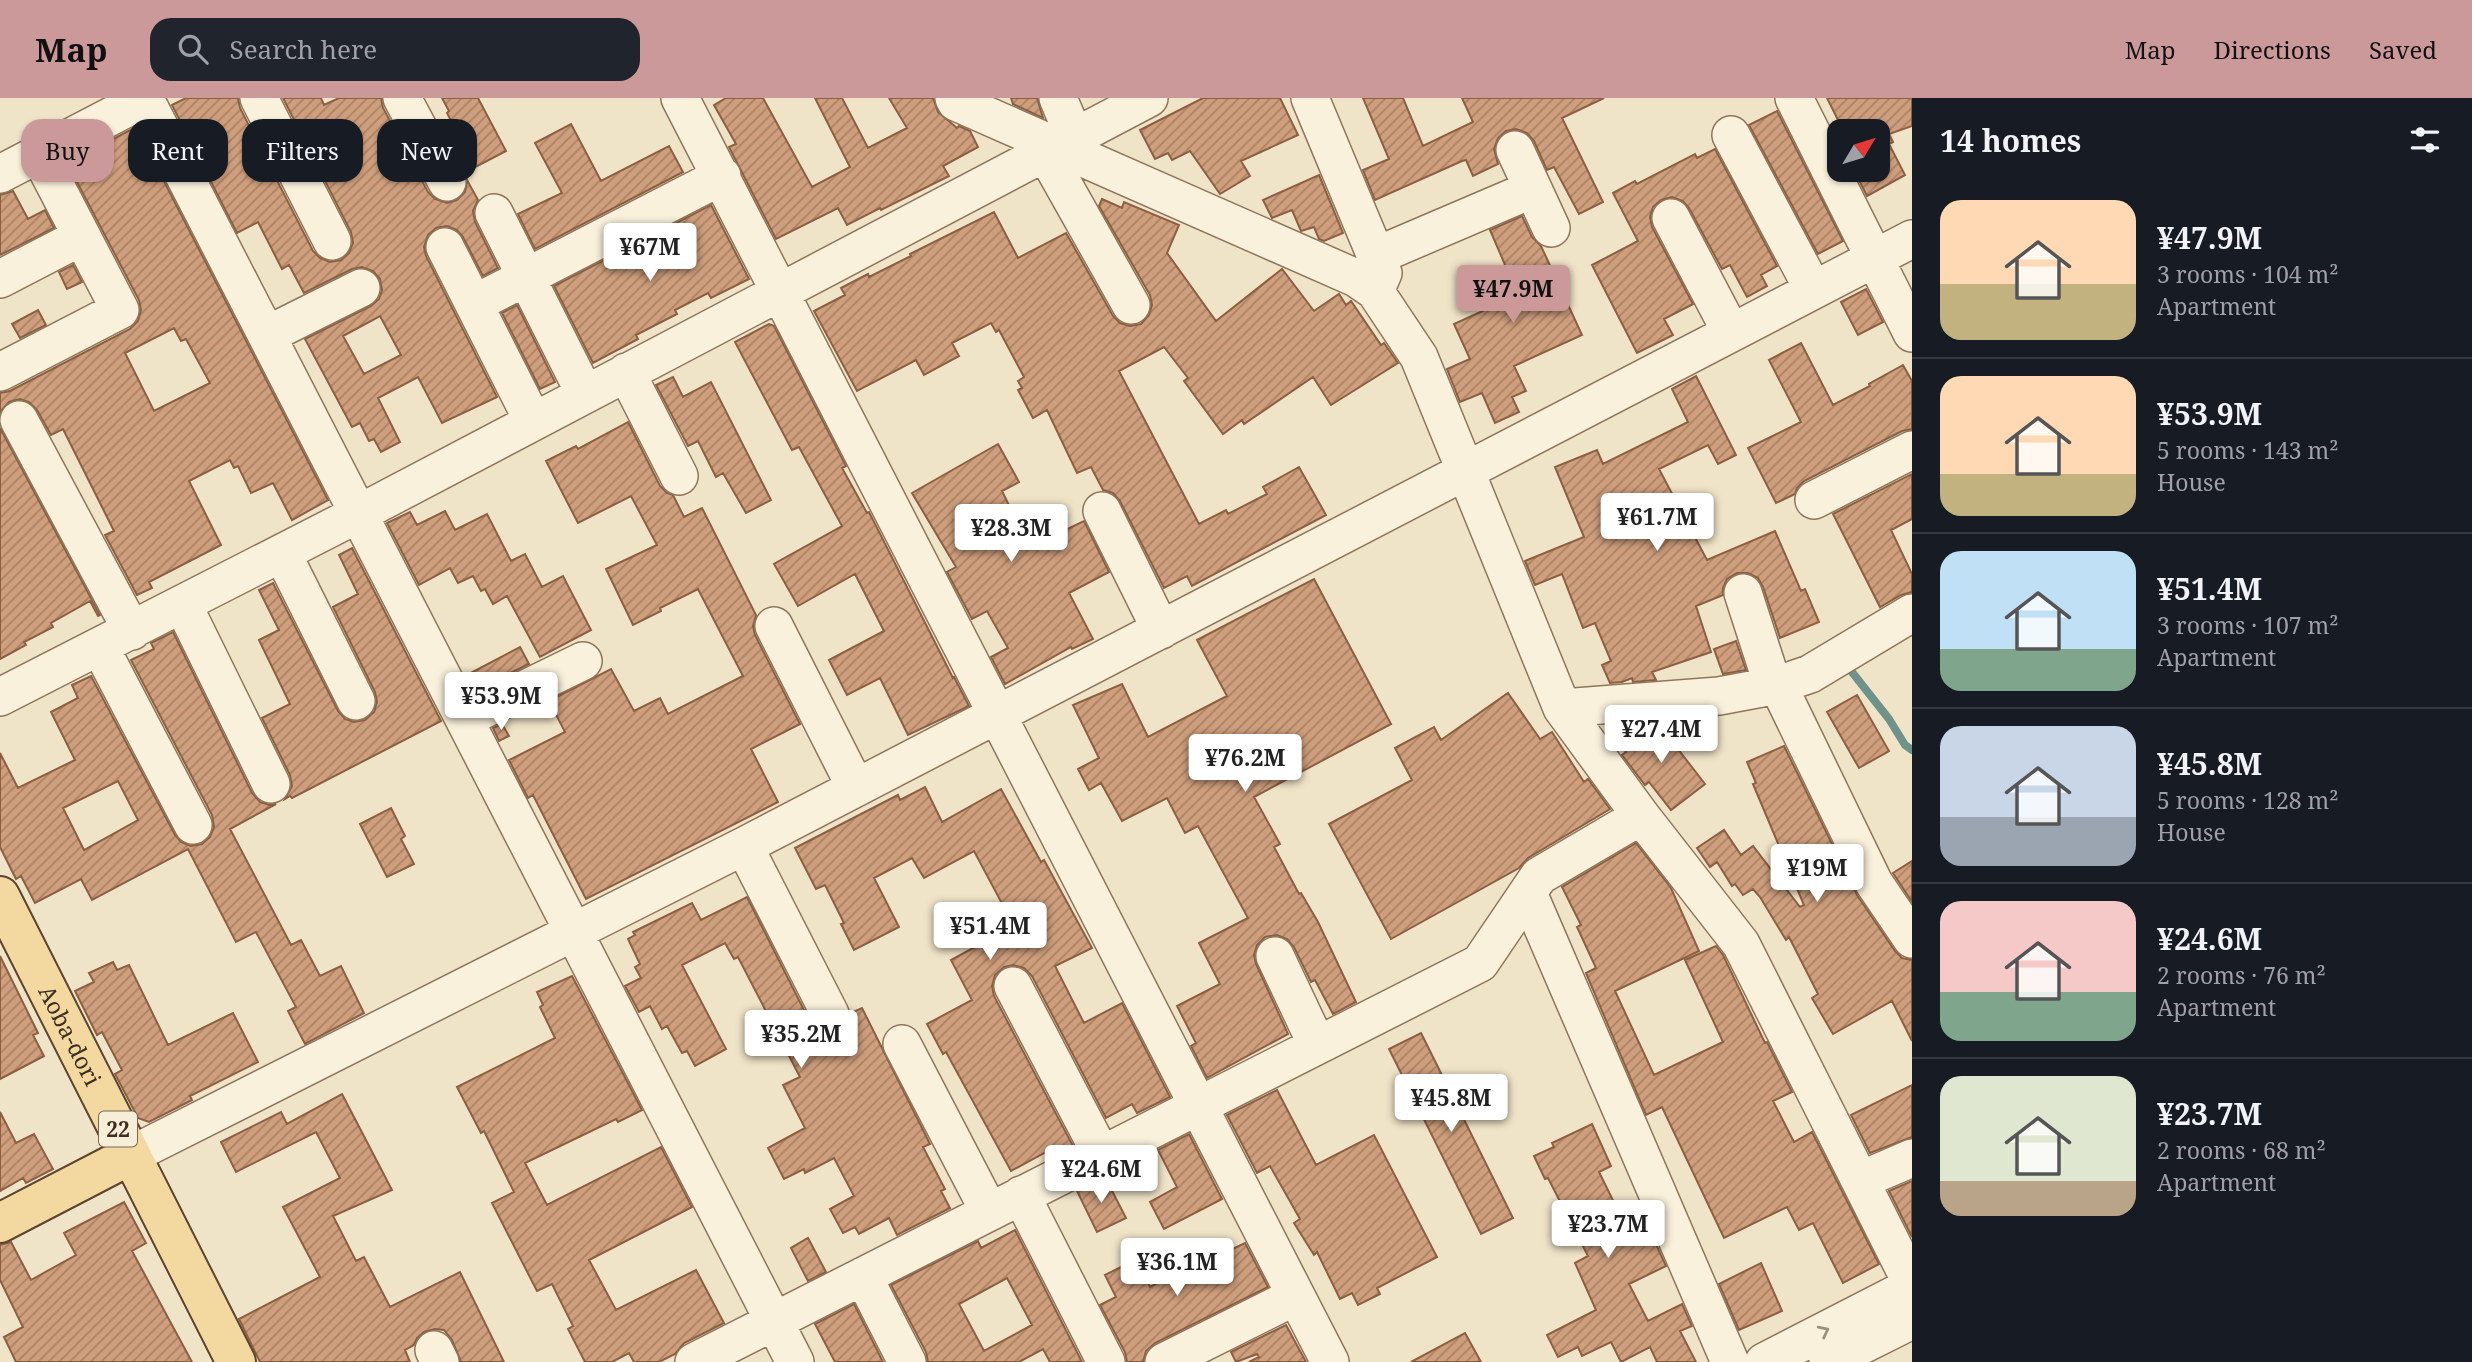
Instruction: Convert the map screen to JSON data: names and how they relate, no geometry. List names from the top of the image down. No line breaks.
{"streets":{"main road":["Aoba-dori","22"]},"north":"top right","page":{"header":"Map","search":"Search here","nav":["Map","Directions","Saved"],"heading":"14 homes","chip":["Buy","Rent","Filters","New"],"list":[{"name":"¥47.9M","note":"3 rooms · 104 m² · Apartment"},{"name":"¥53.9M","note":"5 rooms · 143 m² · House"},{"name":"¥51.4M","note":"3 rooms · 107 m² · Apartment"},{"name":"¥45.8M","note":"5 rooms · 128 m² · House"},{"name":"¥24.6M","note":"2 rooms · 76 m² · Apartment"},{"name":"¥23.7M","note":"2 rooms · 68 m² · Apartment"}],"price":["¥67M","¥47.9M","¥61.7M","¥28.3M","¥53.9M","¥27.4M","¥76.2M","¥19M","¥51.4M","¥35.2M","¥45.8M","¥24.6M","¥23.7M","¥36.1M"]}}
